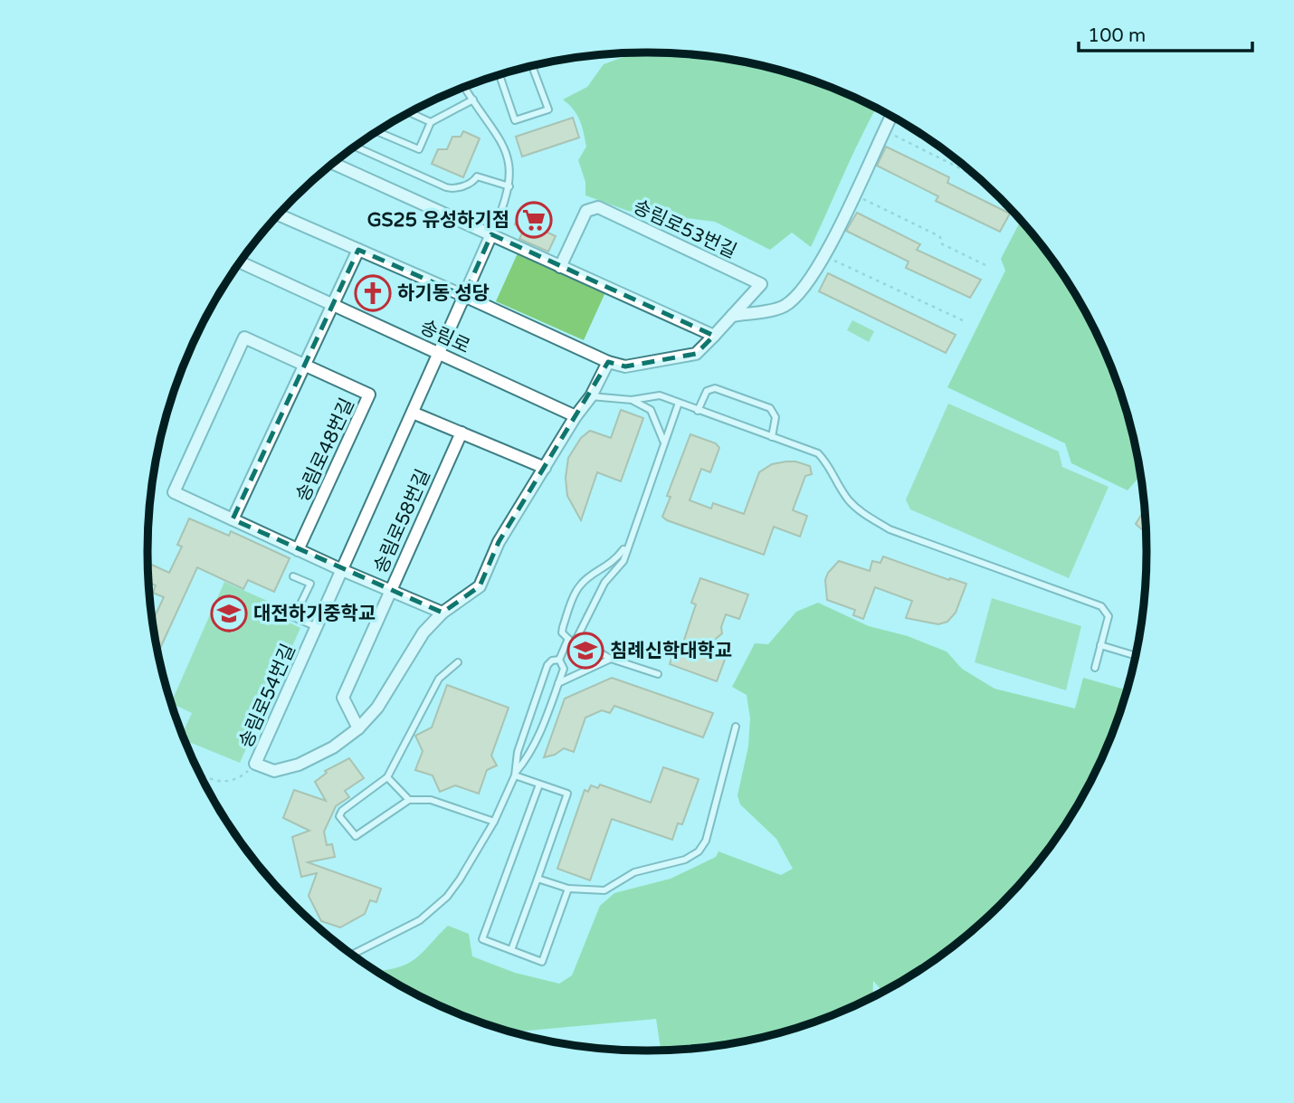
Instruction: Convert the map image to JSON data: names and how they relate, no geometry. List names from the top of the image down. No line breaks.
{"streets":{"street":["송림로53번길","송림로","송림로48번길","송림로58번길","송림로54번길"]},"crossings":[["송림로","송림로54번길"],["송림로48번길","송림로58번길"],["송림로48번길","송림로54번길"],["송림로58번길","송림로54번길"]],"places":{"supermarket":["GS25 유성하기점"],"church":["하기동 성당"],"school or university":["대전하기중학교","침례신학대학교"]},"scale_bar":"100 m"}
